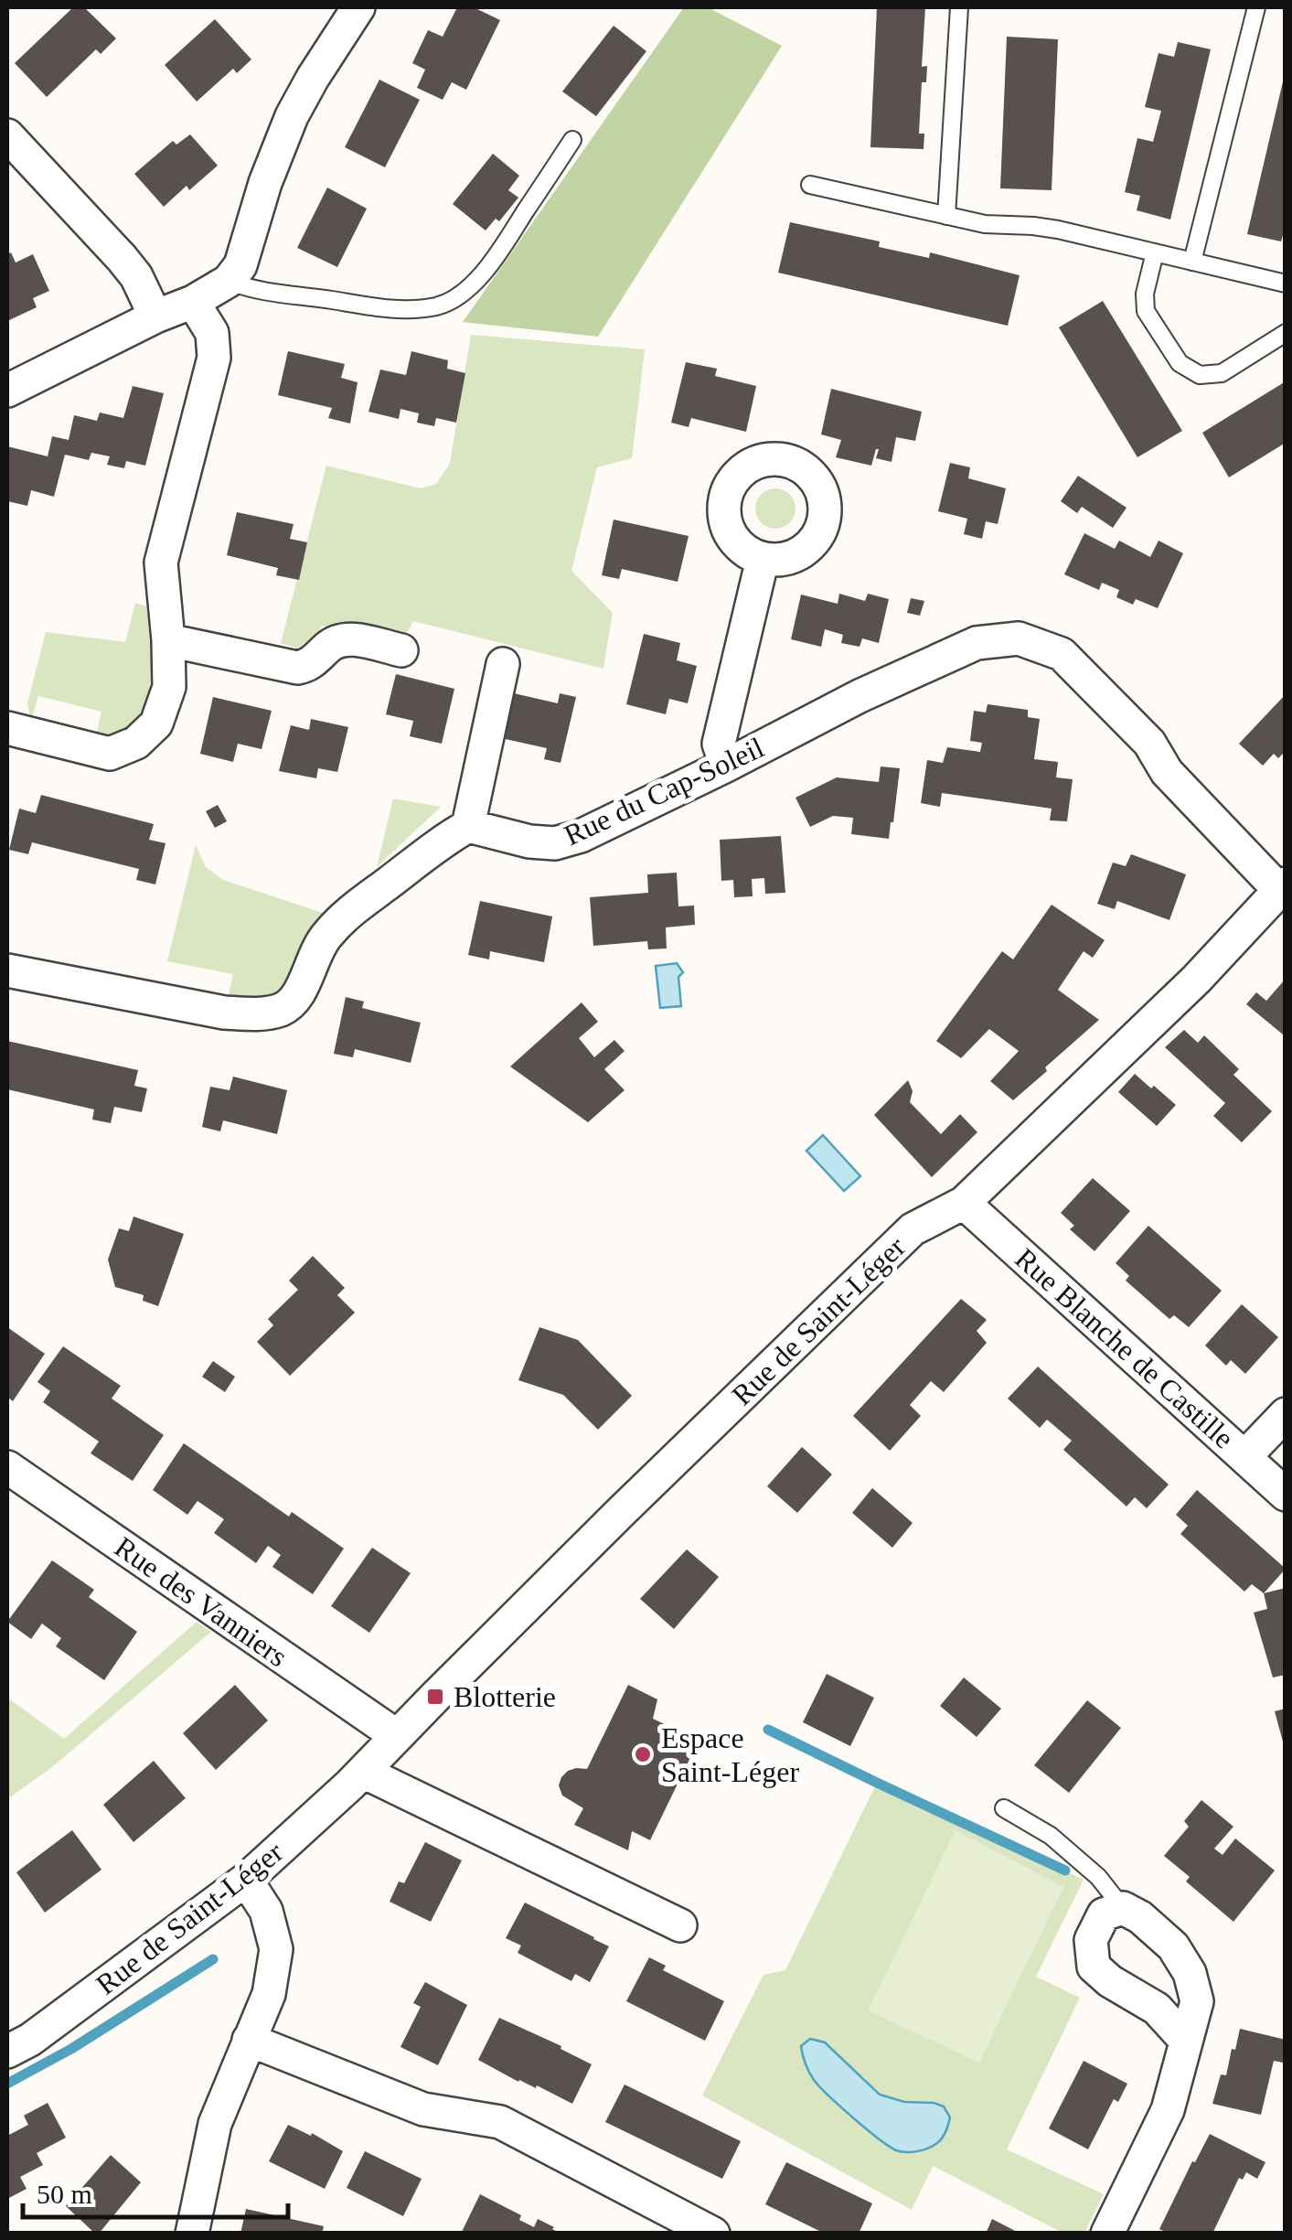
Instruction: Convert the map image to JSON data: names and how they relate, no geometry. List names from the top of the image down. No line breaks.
{"streets":{"street":["Rue du Cap-Soleil","Rue de Saint-Léger","Rue Blanche de Castille","Rue des Vanniers"]},"crossings":[["Rue du Cap-Soleil","Rue de Saint-Léger"],["Rue de Saint-Léger","Rue Blanche de Castille"],["Rue de Saint-Léger","Rue des Vanniers"]],"places":{"transit":["Blotterie"],"other":["Espace Saint-Léger"]},"scale_bar":"50 m"}
